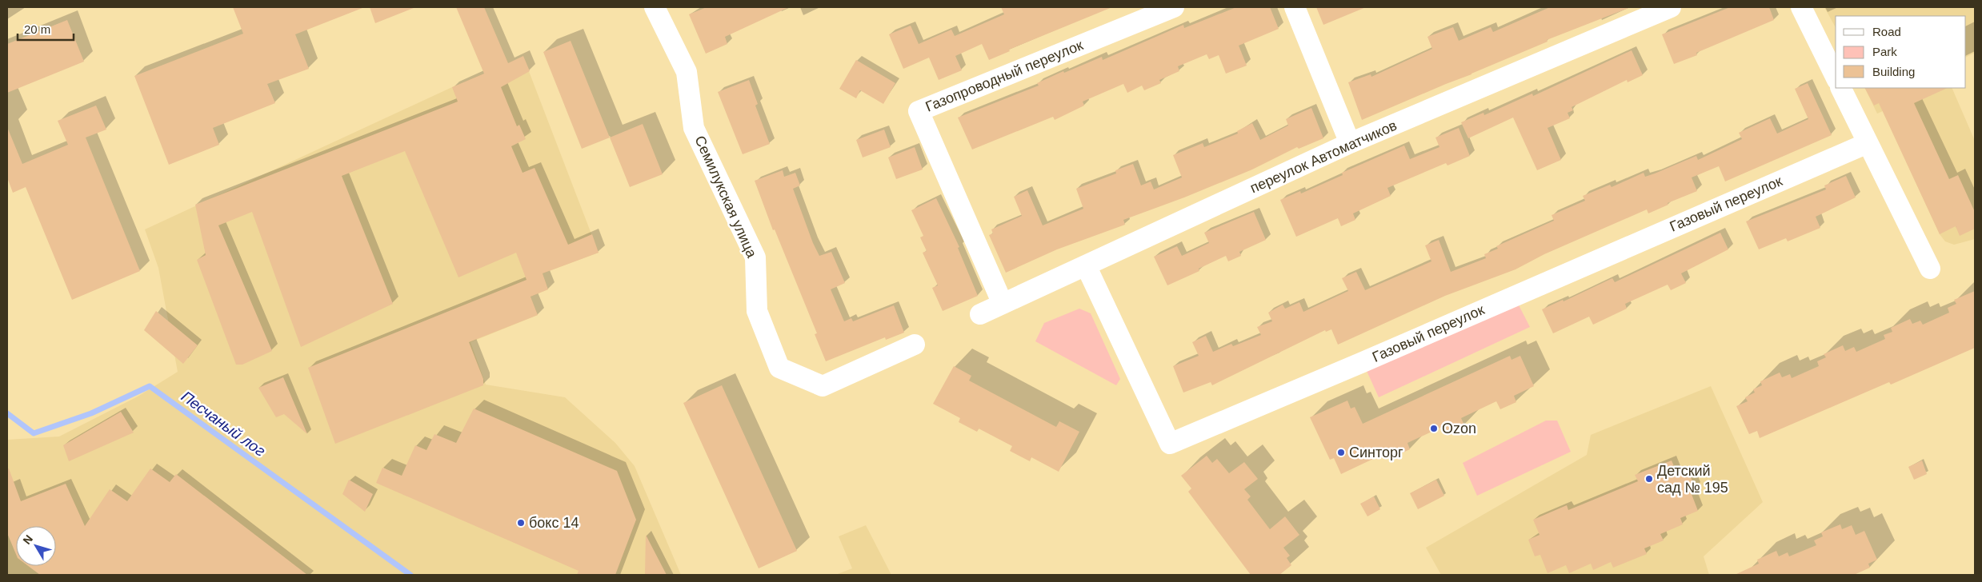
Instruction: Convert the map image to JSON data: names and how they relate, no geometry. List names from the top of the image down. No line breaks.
{"streets":{"street":["Газопроводный переулок","переулок Автоматчиков","Семилукская улица","Газовый переулок"]},"crossings":[["Газопроводный переулок","переулок Автоматчиков"],["переулок Автоматчиков","Газовый переулок"]],"water":["Песчаный лог"],"places":["Ozon","Синторг","Детский сад № 195","бокс 14"],"legend":["Road","Park","Building"],"scale_bar":"20 m","north":"top left"}
